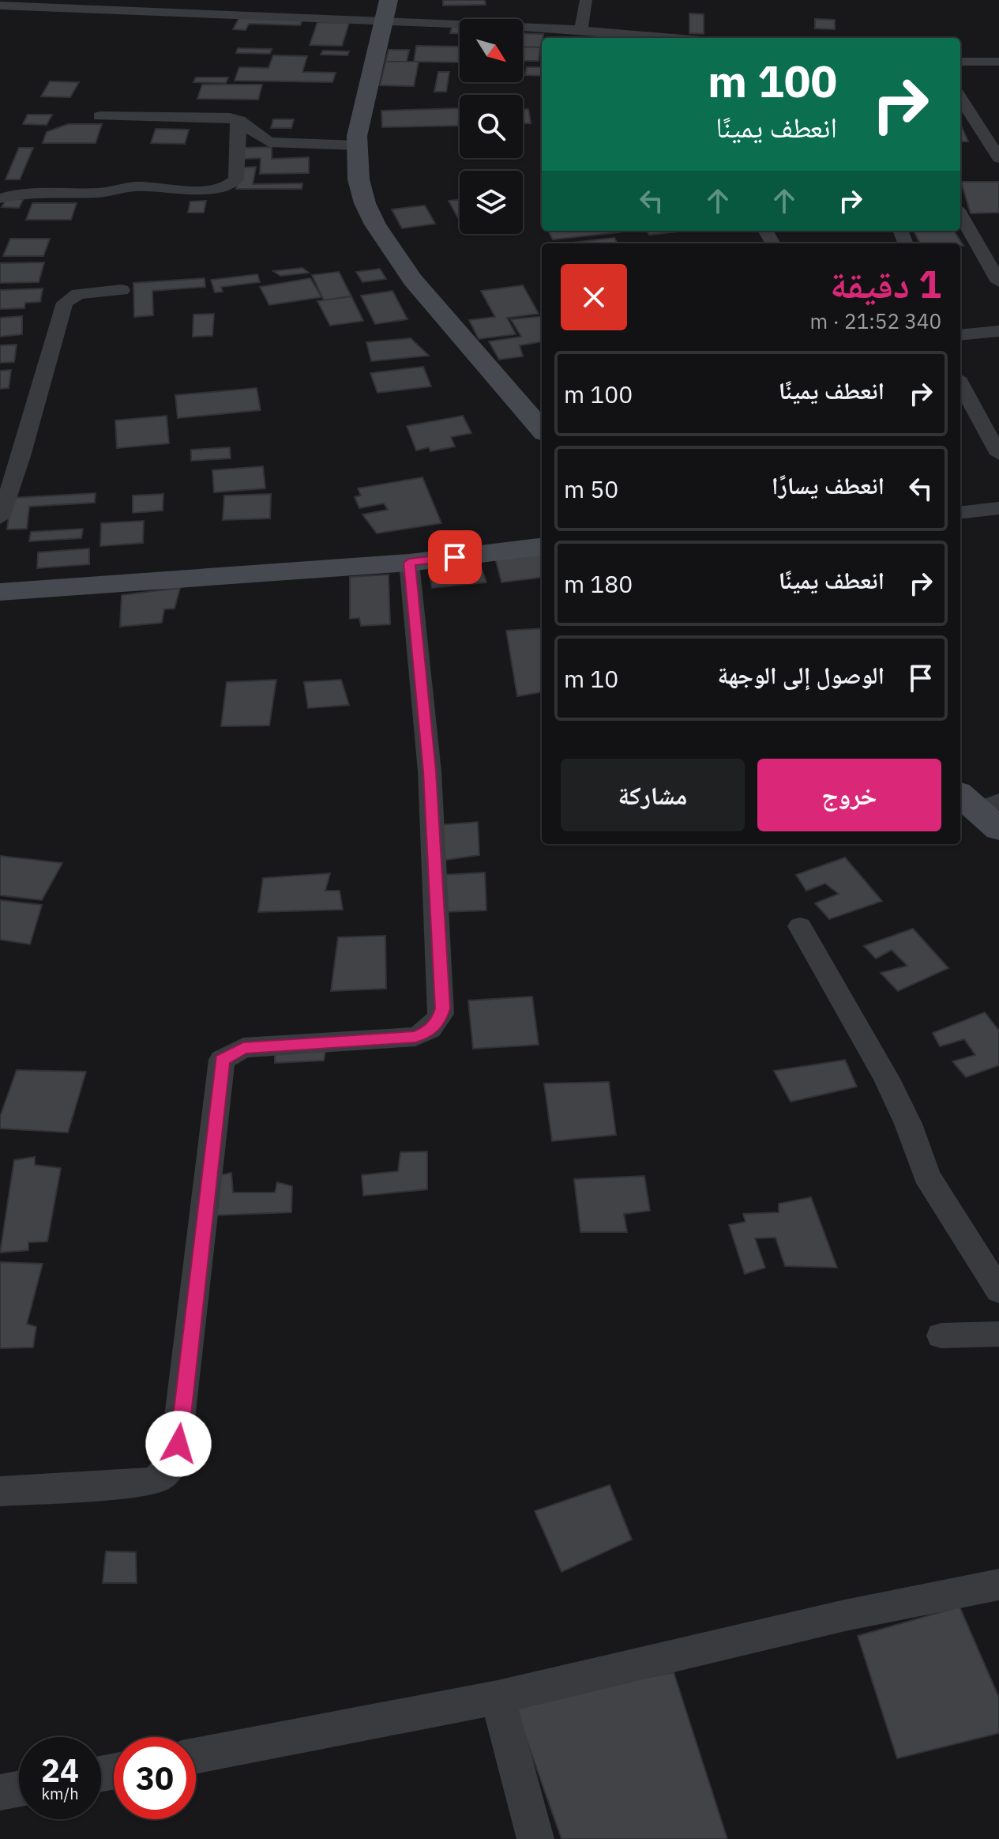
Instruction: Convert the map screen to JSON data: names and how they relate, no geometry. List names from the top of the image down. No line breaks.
{"north":"bottom right","page":{"turn":["100 m","انعطف يمينًا"],"heading":["1 دقيقة","340 m · 21:52"],"list":[{"name":"انعطف يمينًا","value":"100 m"},{"name":"انعطف يسارًا","value":"50 m"},{"name":"انعطف يمينًا","value":"180 m"},{"name":"الوصول إلى الوجهة","value":"10 m"}],"buttons":["خروج","مشاركة"],"speed":"24 km/h","limit":"30"}}
